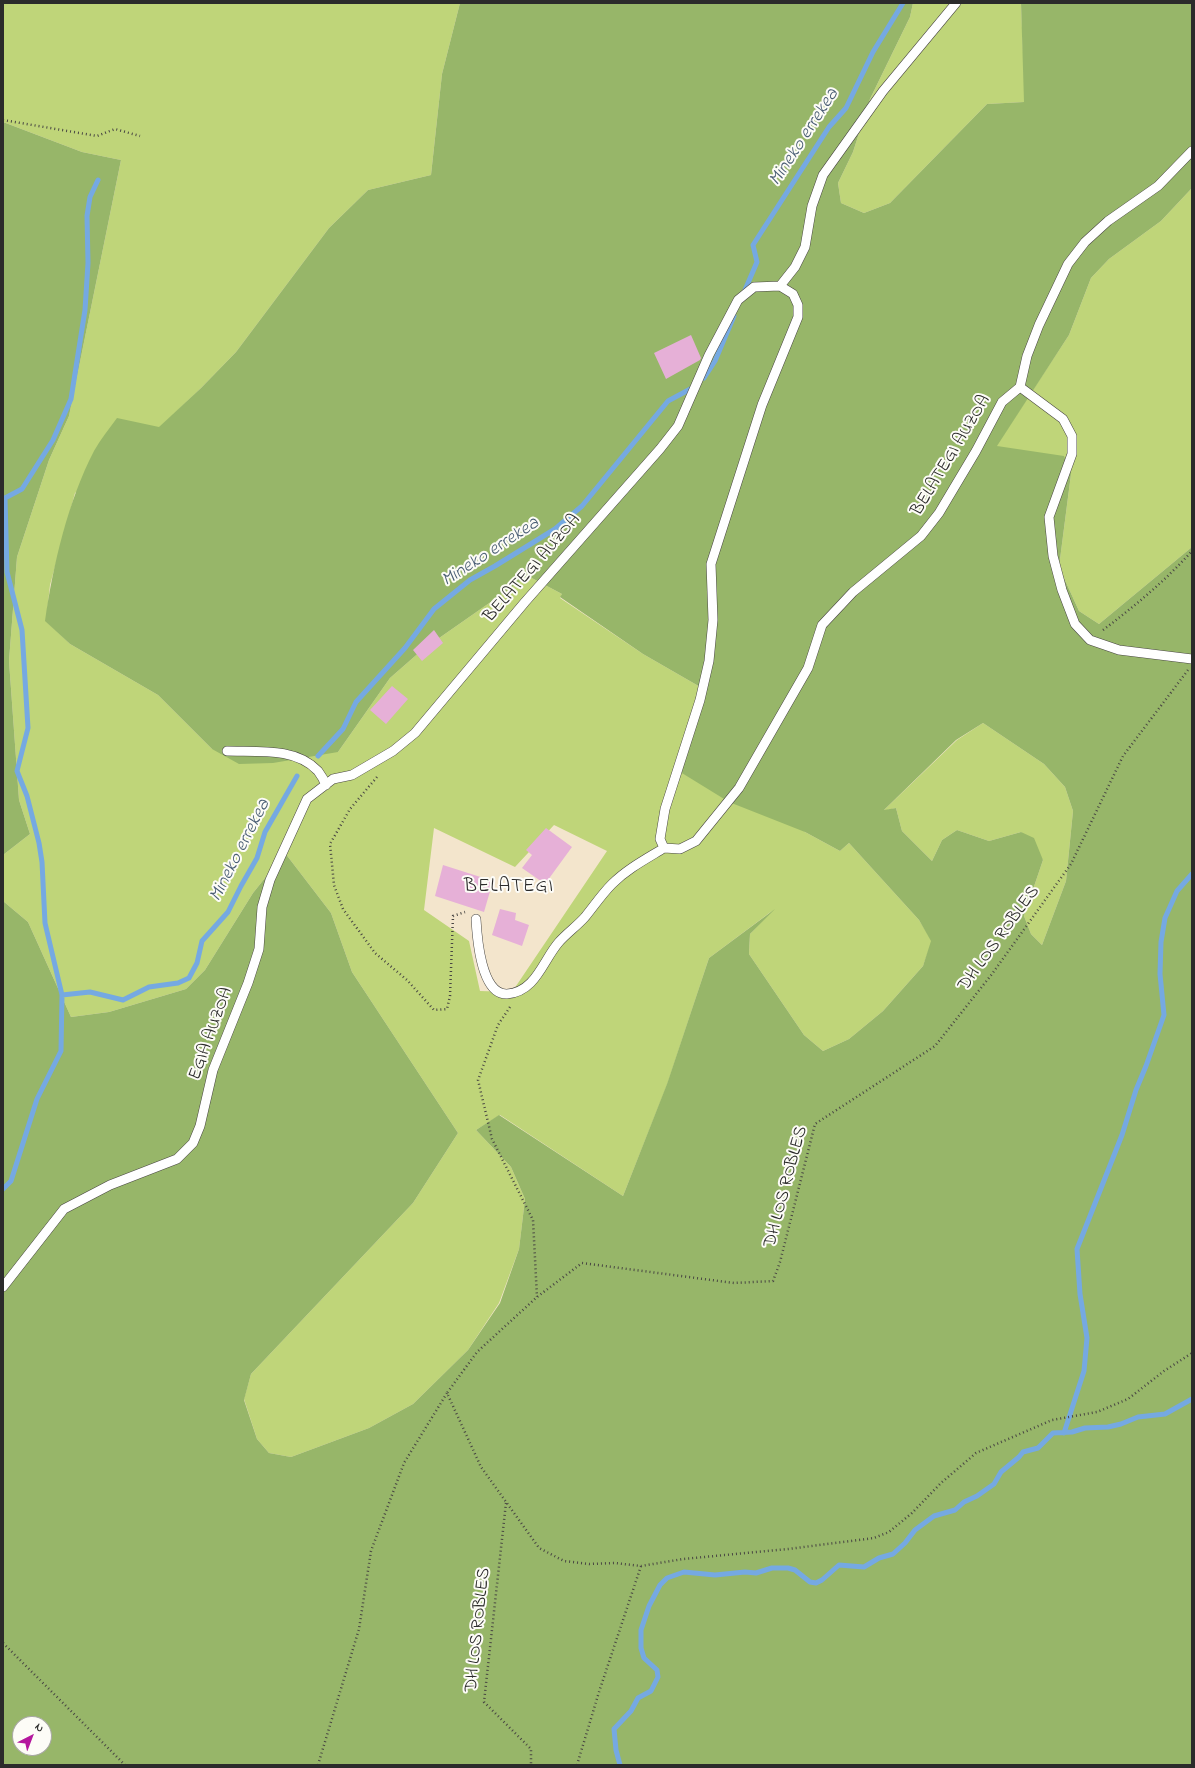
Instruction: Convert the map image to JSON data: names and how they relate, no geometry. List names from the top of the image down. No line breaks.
{"streets":{"lane":["BELATEGI AUZOA","EGIA AUZOA"],"path":["DH LOS ROBLES"]},"crossings":[["BELATEGI AUZOA","EGIA AUZOA"]],"districts":["BELATEGI"],"water":["Mineko errekea"],"north":"top right"}
